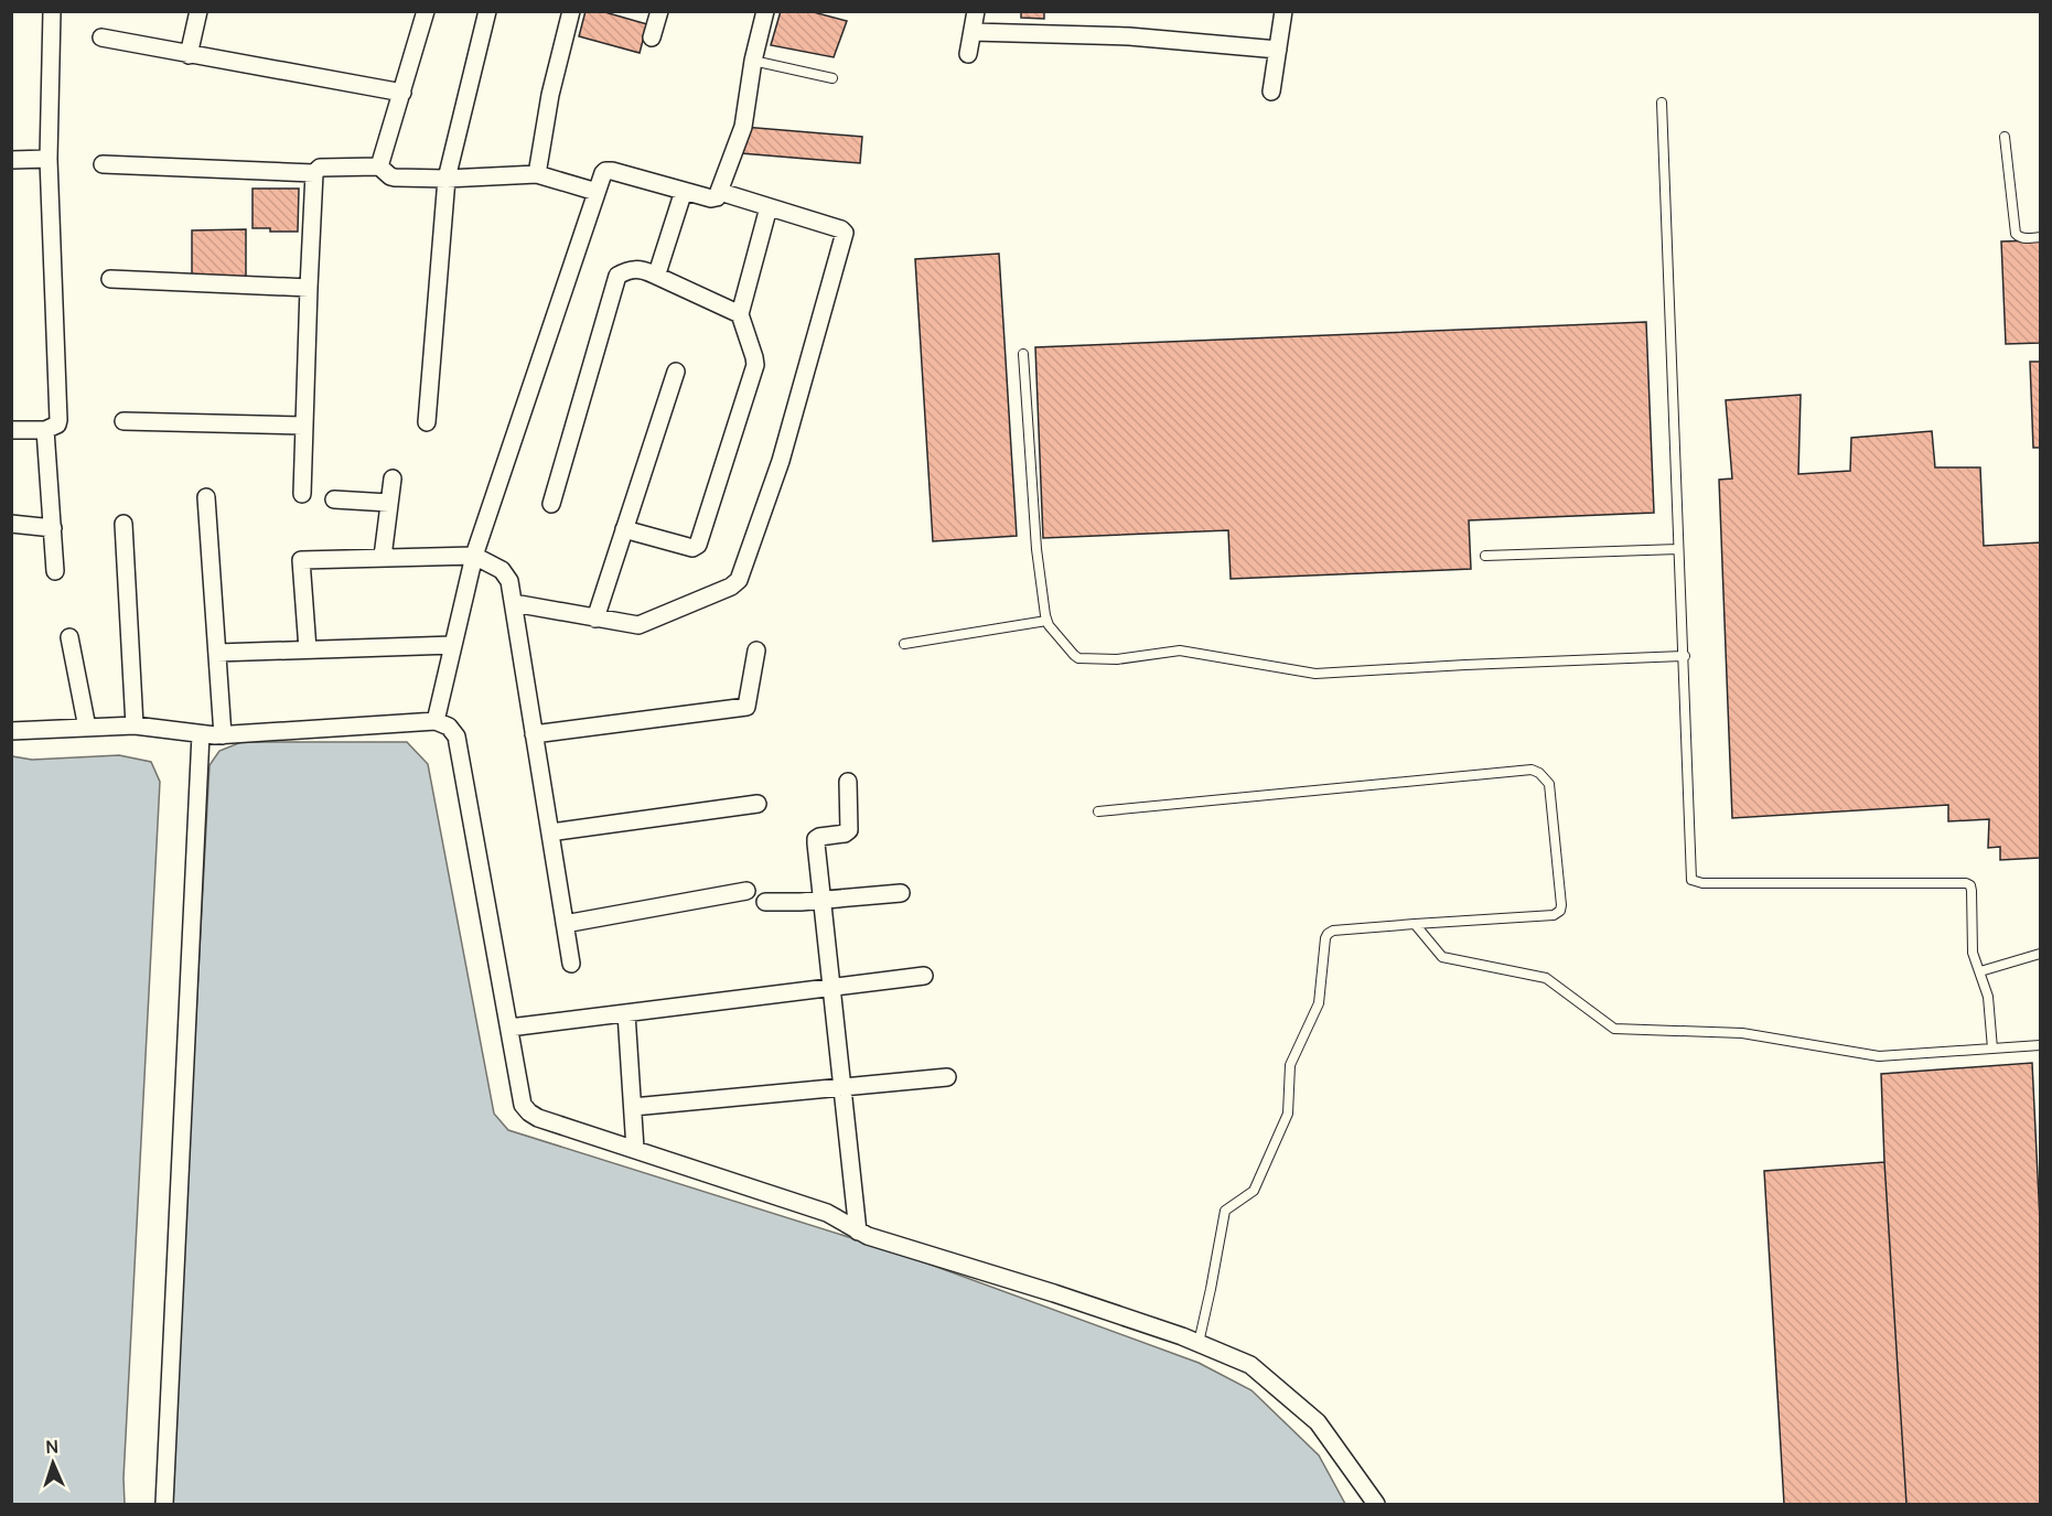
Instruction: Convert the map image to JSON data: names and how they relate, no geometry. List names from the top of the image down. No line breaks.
{"north":"top"}
